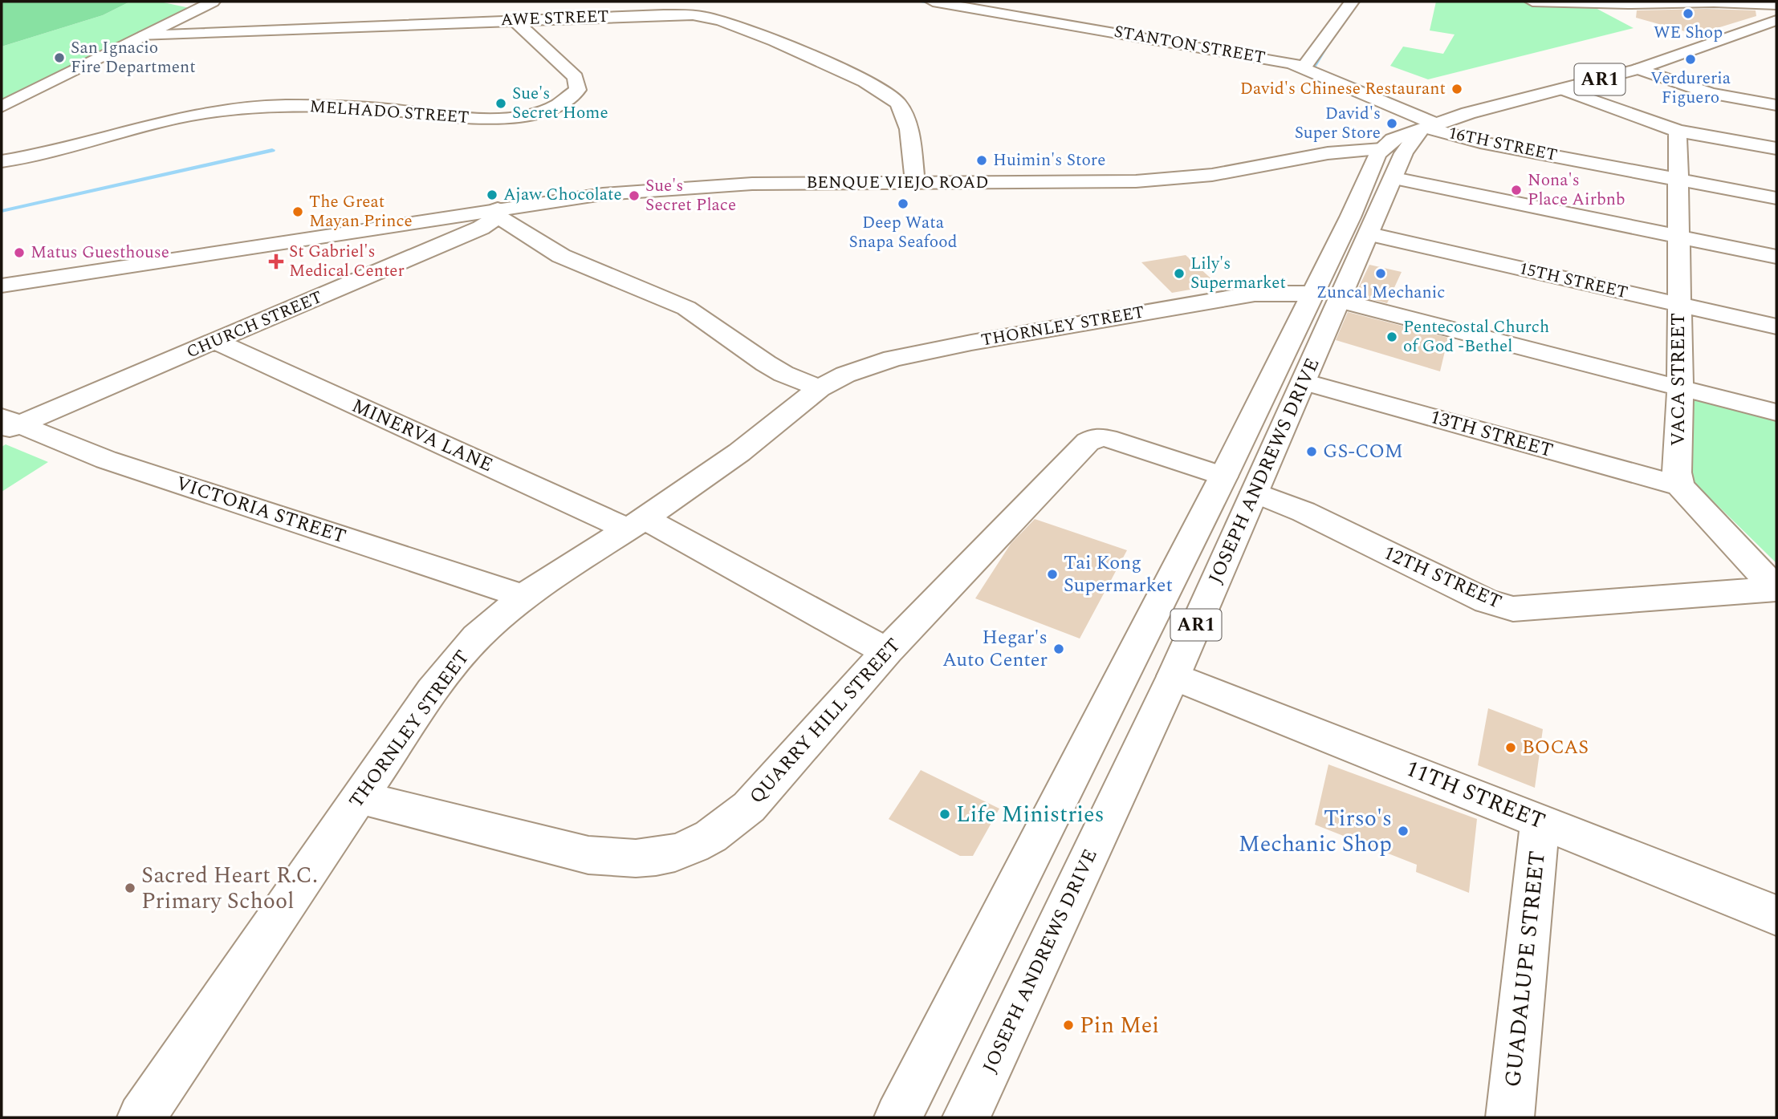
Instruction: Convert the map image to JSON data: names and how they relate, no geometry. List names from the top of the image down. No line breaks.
{"streets":{"main road":["AWE STREET","STANTON STREET","AR1","MELHADO STREET","16TH STREET","BENQUE VIEJO ROAD","15TH STREET","CHURCH STREET","THORNLEY STREET","VACA STREET","13TH STREET","MINERVA LANE","JOSEPH ANDREWS DRIVE","VICTORIA STREET","12TH STREET","QUARRY HILL STREET","11TH STREET","GUADALUPE STREET"]},"crossings":[["AWE STREET","MELHADO STREET"],["AWE STREET","BENQUE VIEJO ROAD"],["STANTON STREET","AR1"],["STANTON STREET","16TH STREET"],["STANTON STREET","JOSEPH ANDREWS DRIVE"],["AR1","16TH STREET"],["AR1","JOSEPH ANDREWS DRIVE"],["16TH STREET","VACA STREET"],["16TH STREET","JOSEPH ANDREWS DRIVE"],["BENQUE VIEJO ROAD","CHURCH STREET"],["BENQUE VIEJO ROAD","JOSEPH ANDREWS DRIVE"],["15TH STREET","VACA STREET"],["15TH STREET","JOSEPH ANDREWS DRIVE"],["CHURCH STREET","MINERVA LANE"],["CHURCH STREET","VICTORIA STREET"],["THORNLEY STREET","VACA STREET"],["THORNLEY STREET","MINERVA LANE"],["THORNLEY STREET","JOSEPH ANDREWS DRIVE"],["THORNLEY STREET","VICTORIA STREET"],["THORNLEY STREET","QUARRY HILL STREET"],["VACA STREET","13TH STREET"],["13TH STREET","JOSEPH ANDREWS DRIVE"],["MINERVA LANE","QUARRY HILL STREET"],["JOSEPH ANDREWS DRIVE","12TH STREET"],["JOSEPH ANDREWS DRIVE","QUARRY HILL STREET"],["JOSEPH ANDREWS DRIVE","11TH STREET"],["11TH STREET","GUADALUPE STREET"]],"places":{"other":["WE Shop","San Ignacio Fire Department","Verdureria Figuero","David's Chinese Restaurant","Sue's Secret Home","David's Super Store","Huimin's Store","Nona's Place Airbnb","Ajaw Chocolate","Sue's Secret Place","Deep Wata Snapa Seafood","The Great Mayan Prince","Matus Guesthouse","Lily's Supermarket","Zuncal Mechanic","Pentecostal Church of God -Bethel","GS-COM","Tai Kong Supermarket","Hegar's Auto Center","BOCAS","Life Ministries","Tirso's Mechanic Shop","Sacred Heart R.C. Primary School","Pin Mei"],"health":["St Gabriel's Medical Center"]}}
